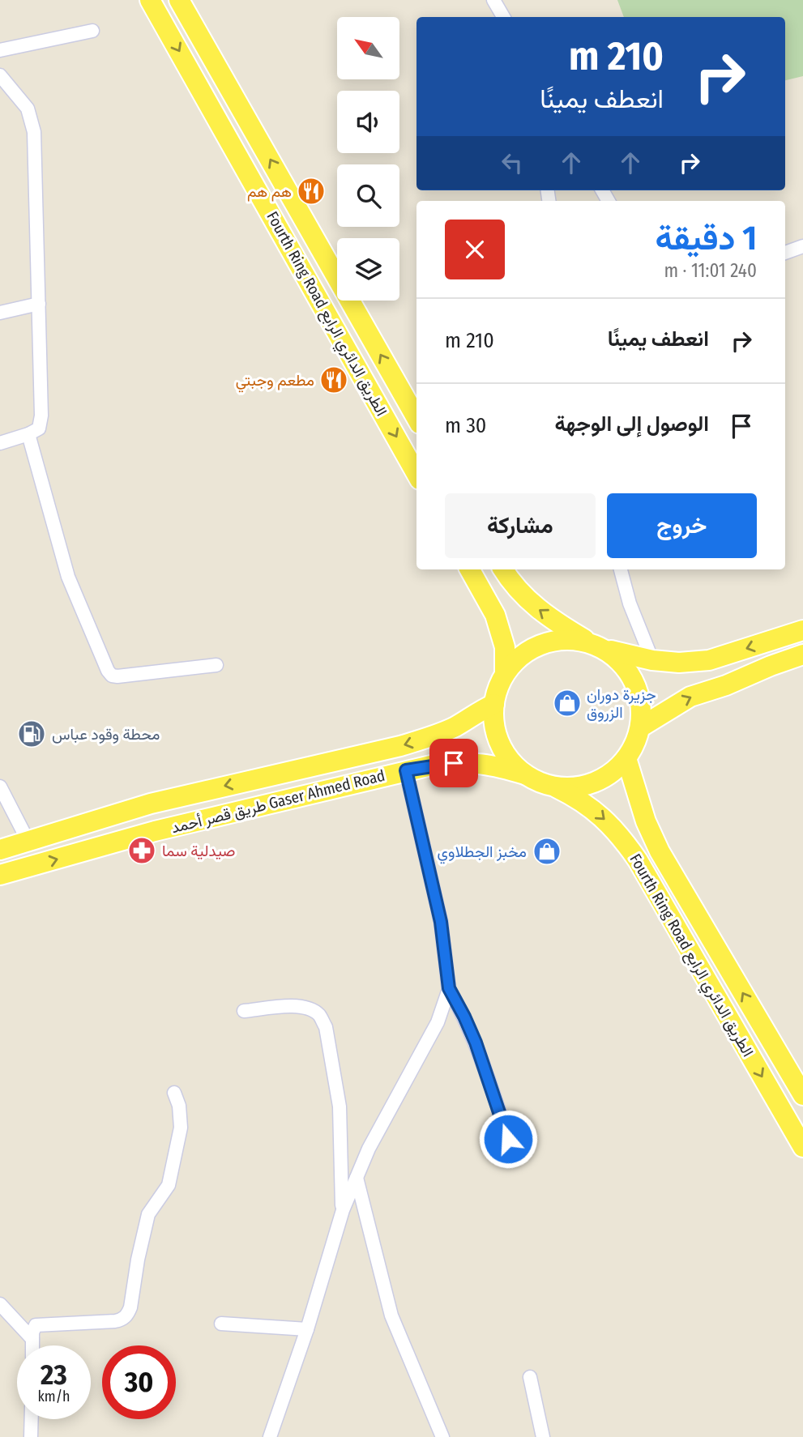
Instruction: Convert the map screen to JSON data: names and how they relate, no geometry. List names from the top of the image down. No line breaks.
{"streets":{"main road":["Fourth Ring Road الطريق الدائري الرابع","طريق قصر أحمد Gaser Ahmed Road"]},"crossings":[["Fourth Ring Road الطريق الدائري الرابع","طريق قصر أحمد Gaser Ahmed Road"]],"places":{"restaurant":["هم هم","مطعم وجبتي"],"shop":["جزيرة دوران الزروق","مخبز الجطلاوي"],"fuel station":["محطة وقود عباس"],"pharmacy":["صيدلية سما"]},"north":"top left","page":{"turn":["210 m","انعطف يمينًا"],"heading":["1 دقيقة","240 m · 11:01"],"list":[{"name":"انعطف يمينًا","value":"210 m"},{"name":"الوصول إلى الوجهة","value":"30 m"}],"buttons":["خروج","مشاركة"],"speed":"23 km/h","limit":"30"}}
